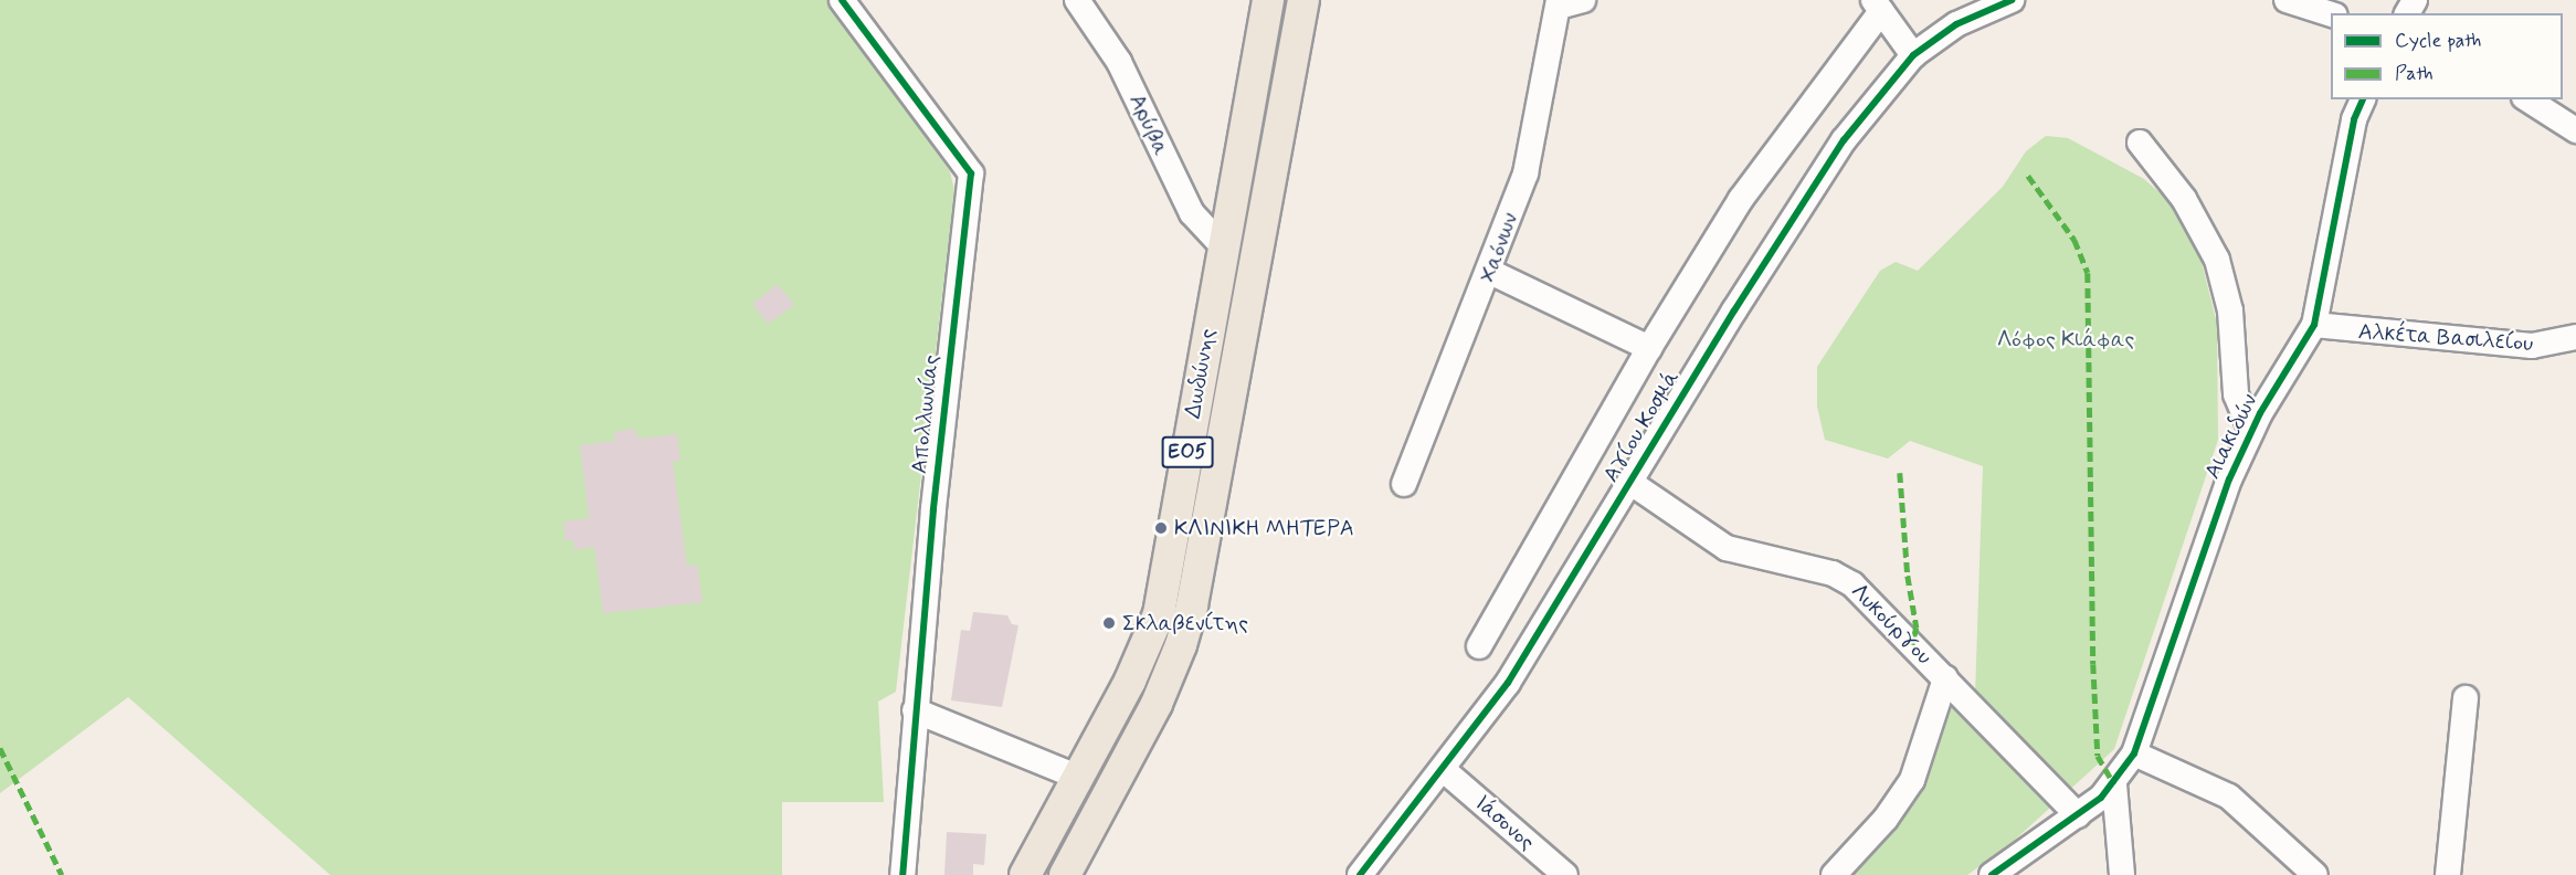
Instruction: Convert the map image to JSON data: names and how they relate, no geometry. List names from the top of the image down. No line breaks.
{"streets":{"main road":["Δωδώνης","ΕΟ5"],"street":["Αρύβα","Χαόνων","Αλκέτα Βασιλείου","Απολλωνίας","Αγίου Κοσμά","Αιακιδών","Λυκούργου","Ιάσονος"]},"crossings":[["Αρύβα","Δωδώνης"],["Αλκέτα Βασιλείου","Αιακιδών"],["Αγίου Κοσμά","Λυκούργου"],["Αγίου Κοσμά","Ιάσονος"],["Αιακιδών","Λυκούργου"]],"parks":["Λόφος Κιάφας"],"places":["ΚΛΙΝΙΚΗ ΜΗΤΕΡΑ","Σκλαβενίτης"],"legend":["Cycle path","Path"]}
